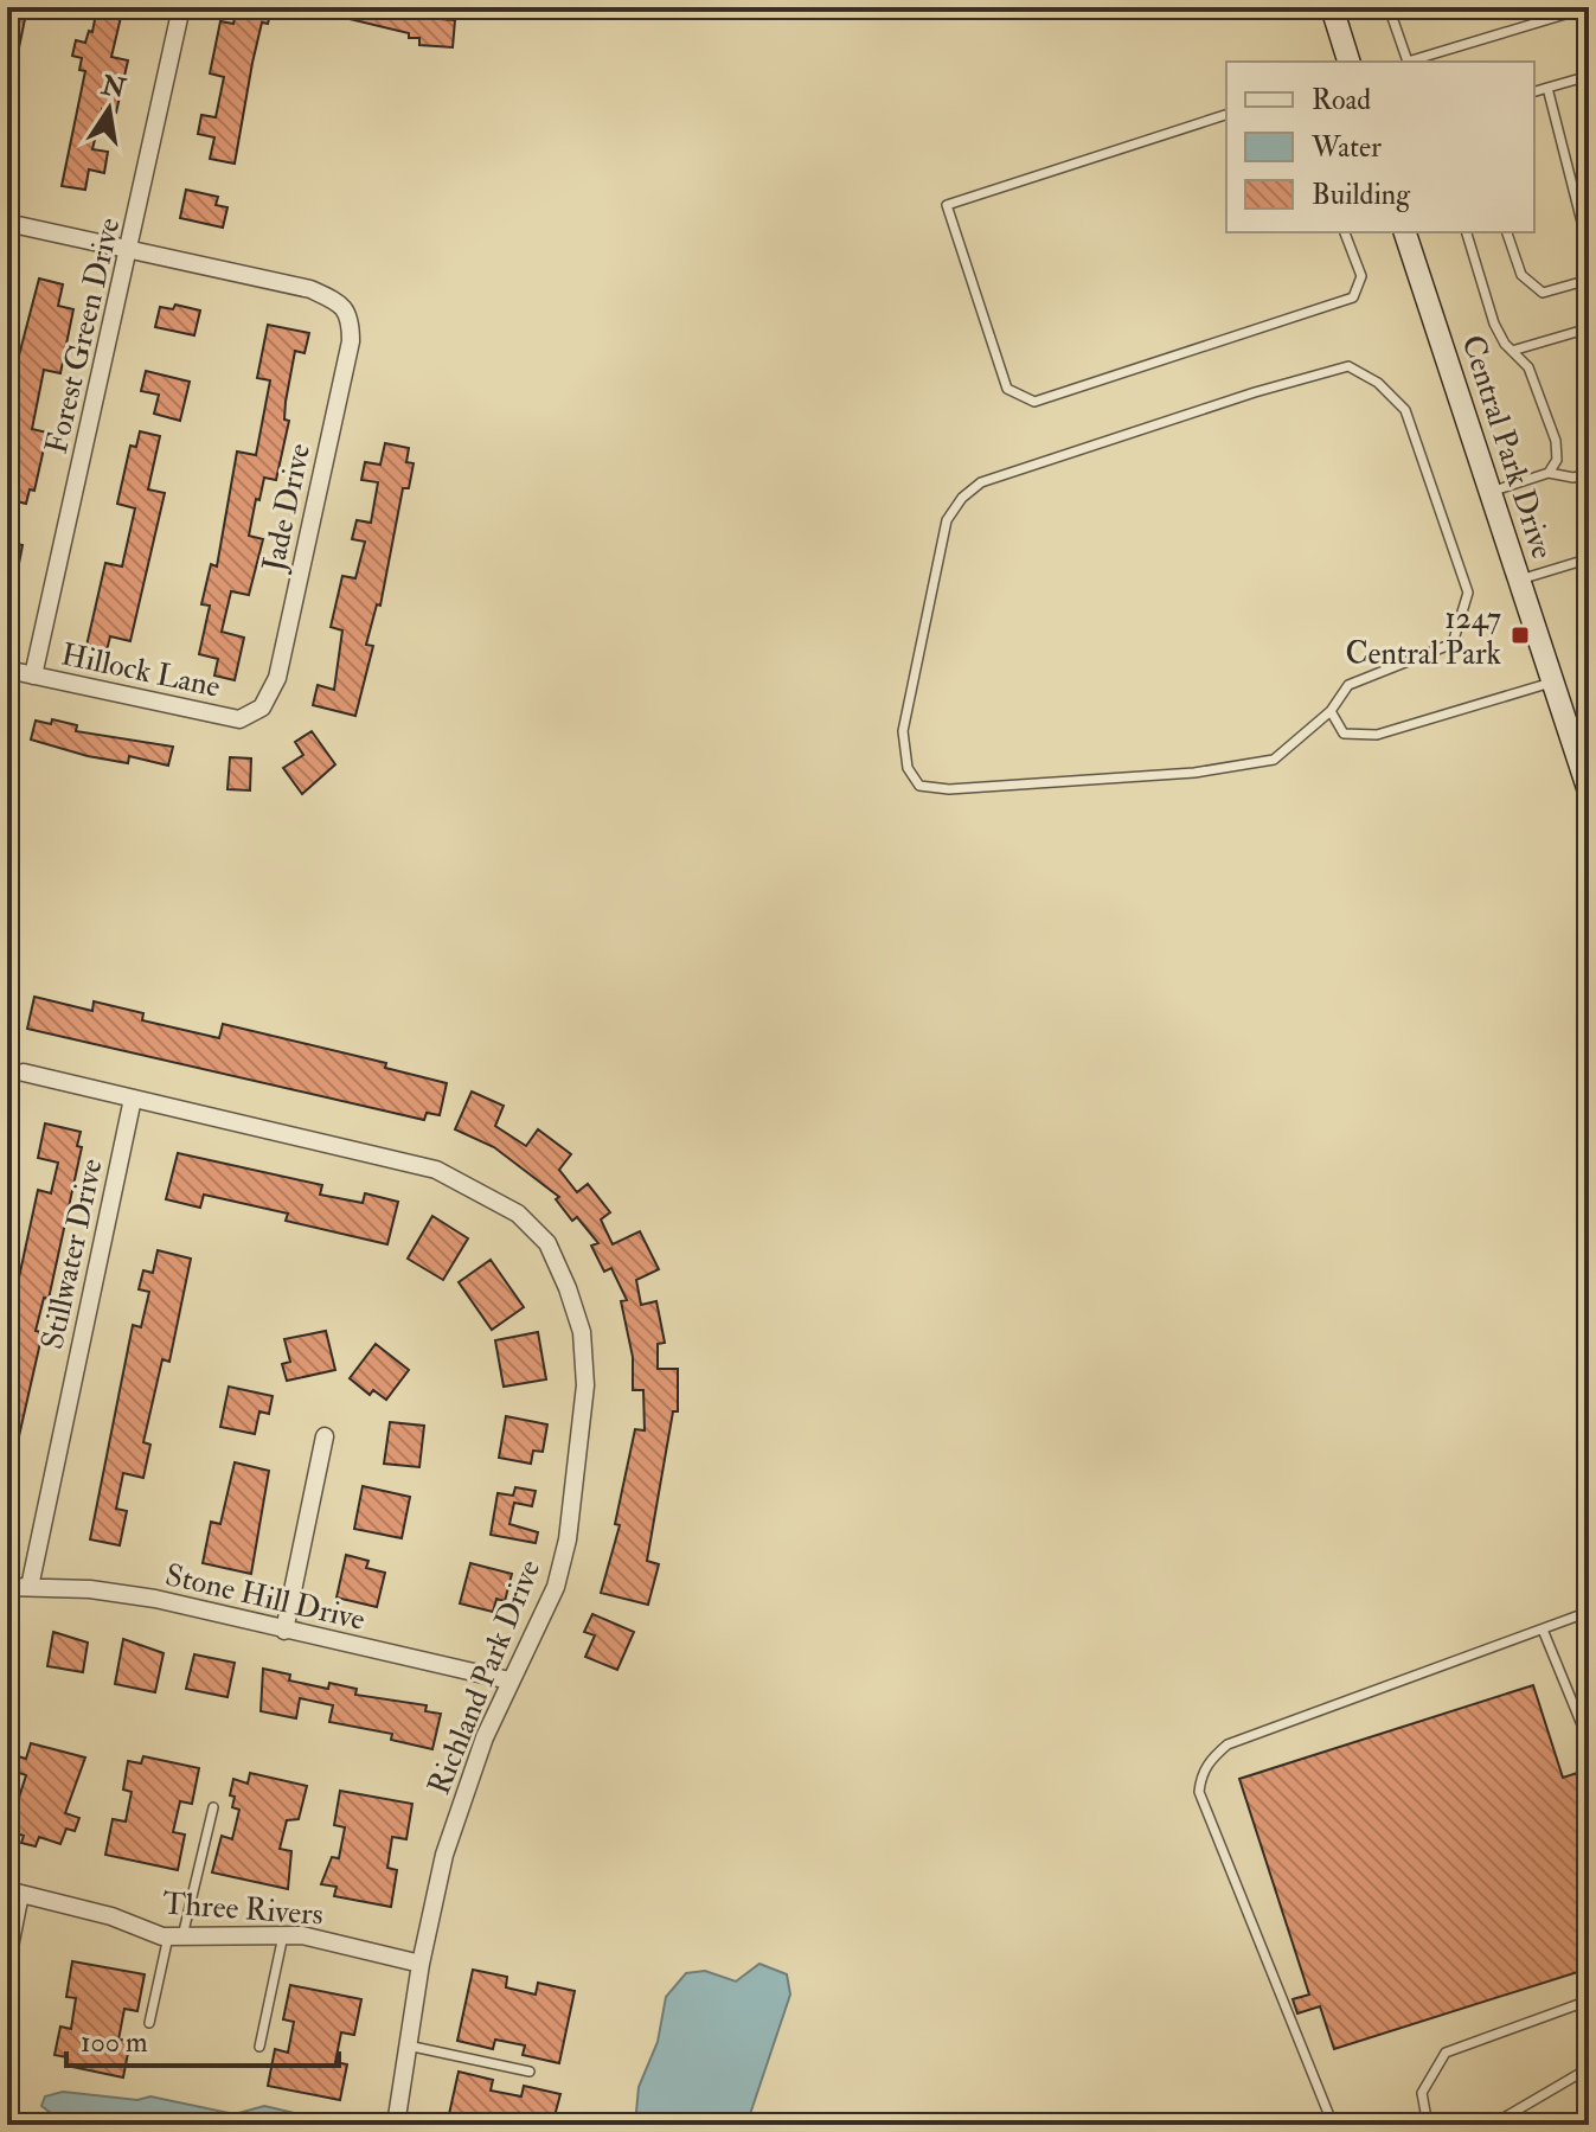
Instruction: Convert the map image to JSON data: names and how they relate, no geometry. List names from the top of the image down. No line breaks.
{"streets":{"street":["Forest Green Drive","Central Park Drive","Jade Drive","Hillock Lane","Stillwater Drive","Stone Hill Drive","Richland Park Drive","Three Rivers"]},"crossings":[["Forest Green Drive","Jade Drive"],["Forest Green Drive","Hillock Lane"],["Jade Drive","Hillock Lane"],["Stillwater Drive","Stone Hill Drive"],["Stillwater Drive","Richland Park Drive"],["Stone Hill Drive","Richland Park Drive"],["Richland Park Drive","Three Rivers"]],"places":{"transit":["1247 Central Park"]},"legend":["Road","Water","Building"],"scale_bar":"100 m","north":"top"}
